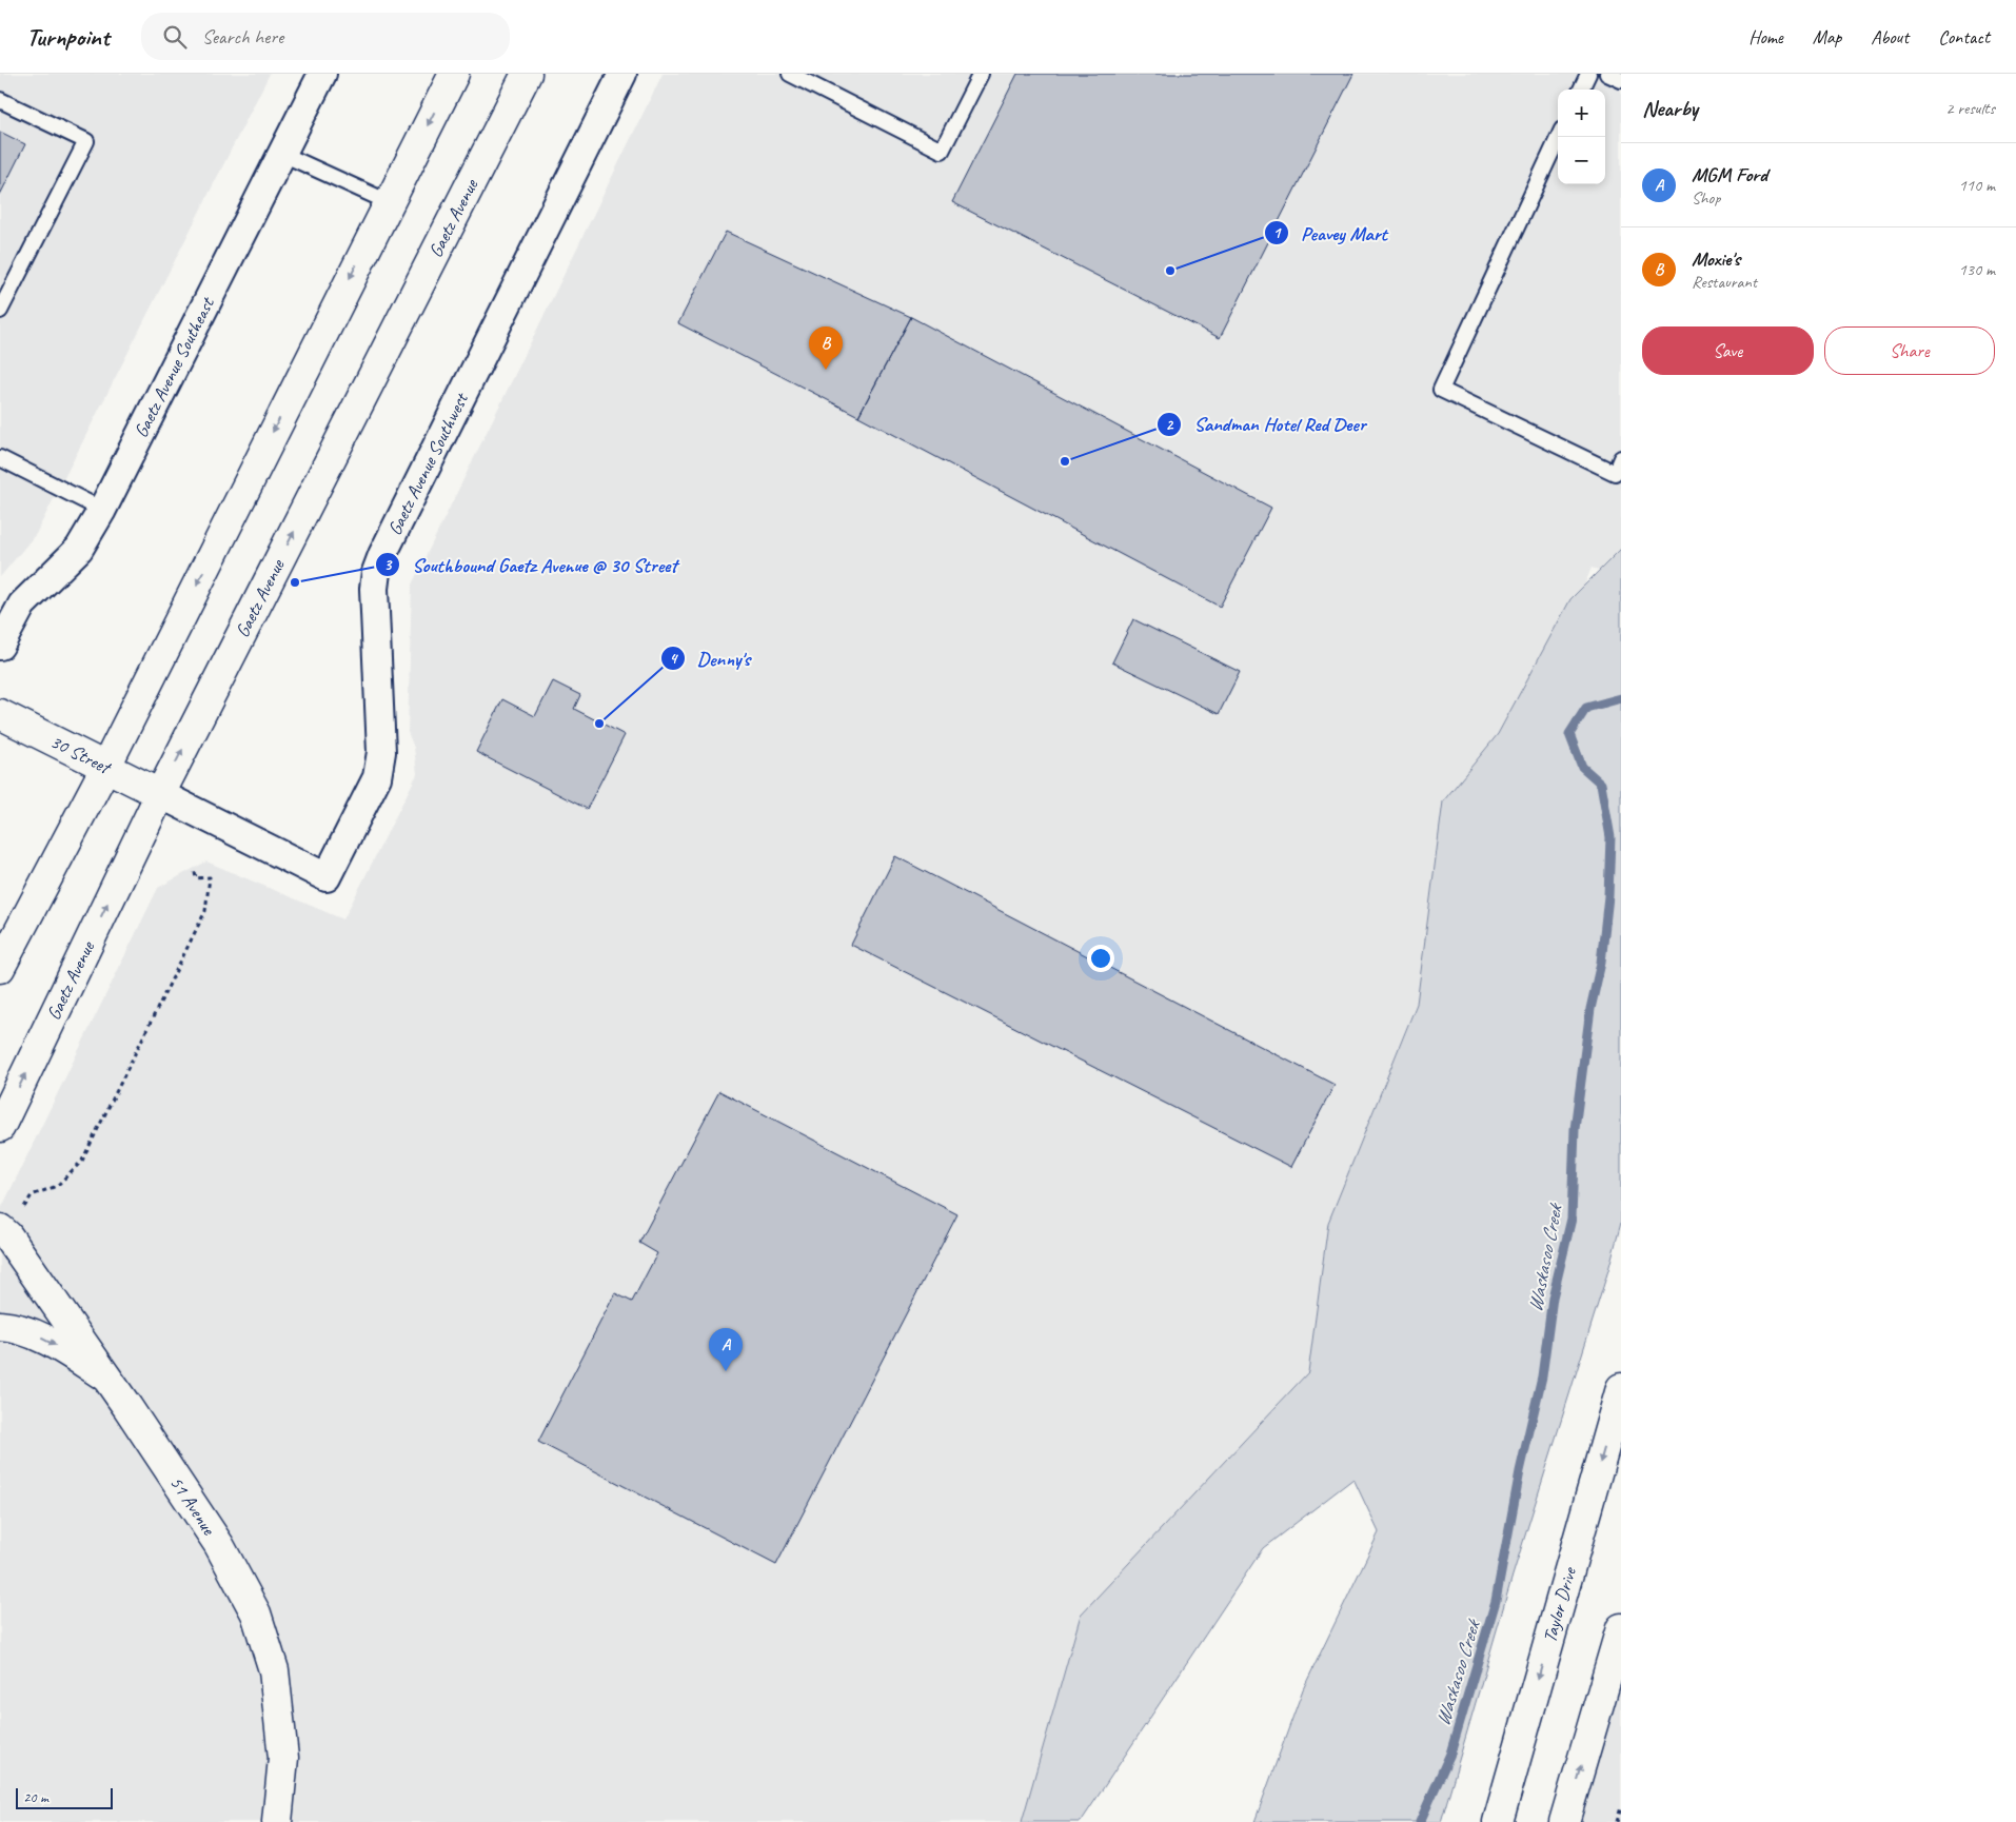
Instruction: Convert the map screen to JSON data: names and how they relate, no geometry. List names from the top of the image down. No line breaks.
{"streets":{"main road":["Gaetz Avenue","30 Street","51 Avenue","Taylor Drive"],"street":["Gaetz Avenue Southeast","Gaetz Avenue Southwest"]},"crossings":[["Gaetz Avenue","Gaetz Avenue Southwest"],["Gaetz Avenue","30 Street"],["Gaetz Avenue Southwest","30 Street"]],"water":["Waskasoo Creek"],"places":["Peavey Mart","Sandman Hotel Red Deer","Southbound Gaetz Avenue @ 30 Street","Denny's"],"scale_bar":"20 m","page":{"header":"Turnpoint","search":"Search here","nav":["Home","Map","About","Contact"],"heading":["Nearby","2 results"],"map_buttons":["+","−"],"list":[{"mark":"A","name":"MGM Ford","note":"Shop","value":"110 m"},{"mark":"B","name":"Moxie's","note":"Restaurant","value":"130 m"}],"buttons":["Save","Share"],"pins":["B","A"],"scale":"20 m"}}
